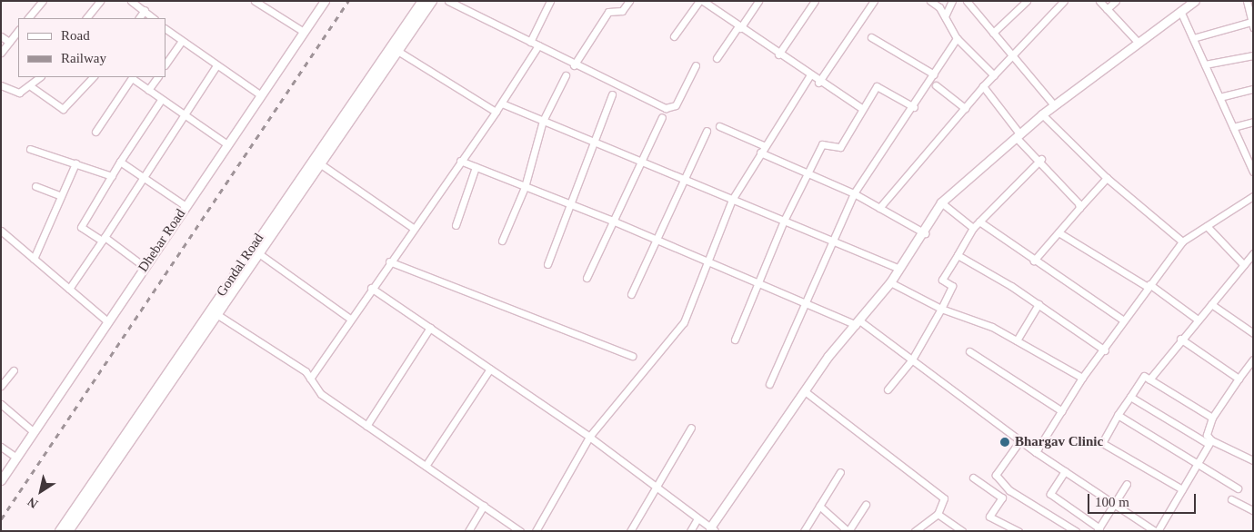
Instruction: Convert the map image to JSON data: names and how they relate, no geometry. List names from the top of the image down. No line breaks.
{"streets":{"main road":["Gondal Road"],"street":["Dhebar Road"]},"places":["Bhargav Clinic"],"legend":["Road","Railway"],"scale_bar":"100 m","north":"bottom left"}
